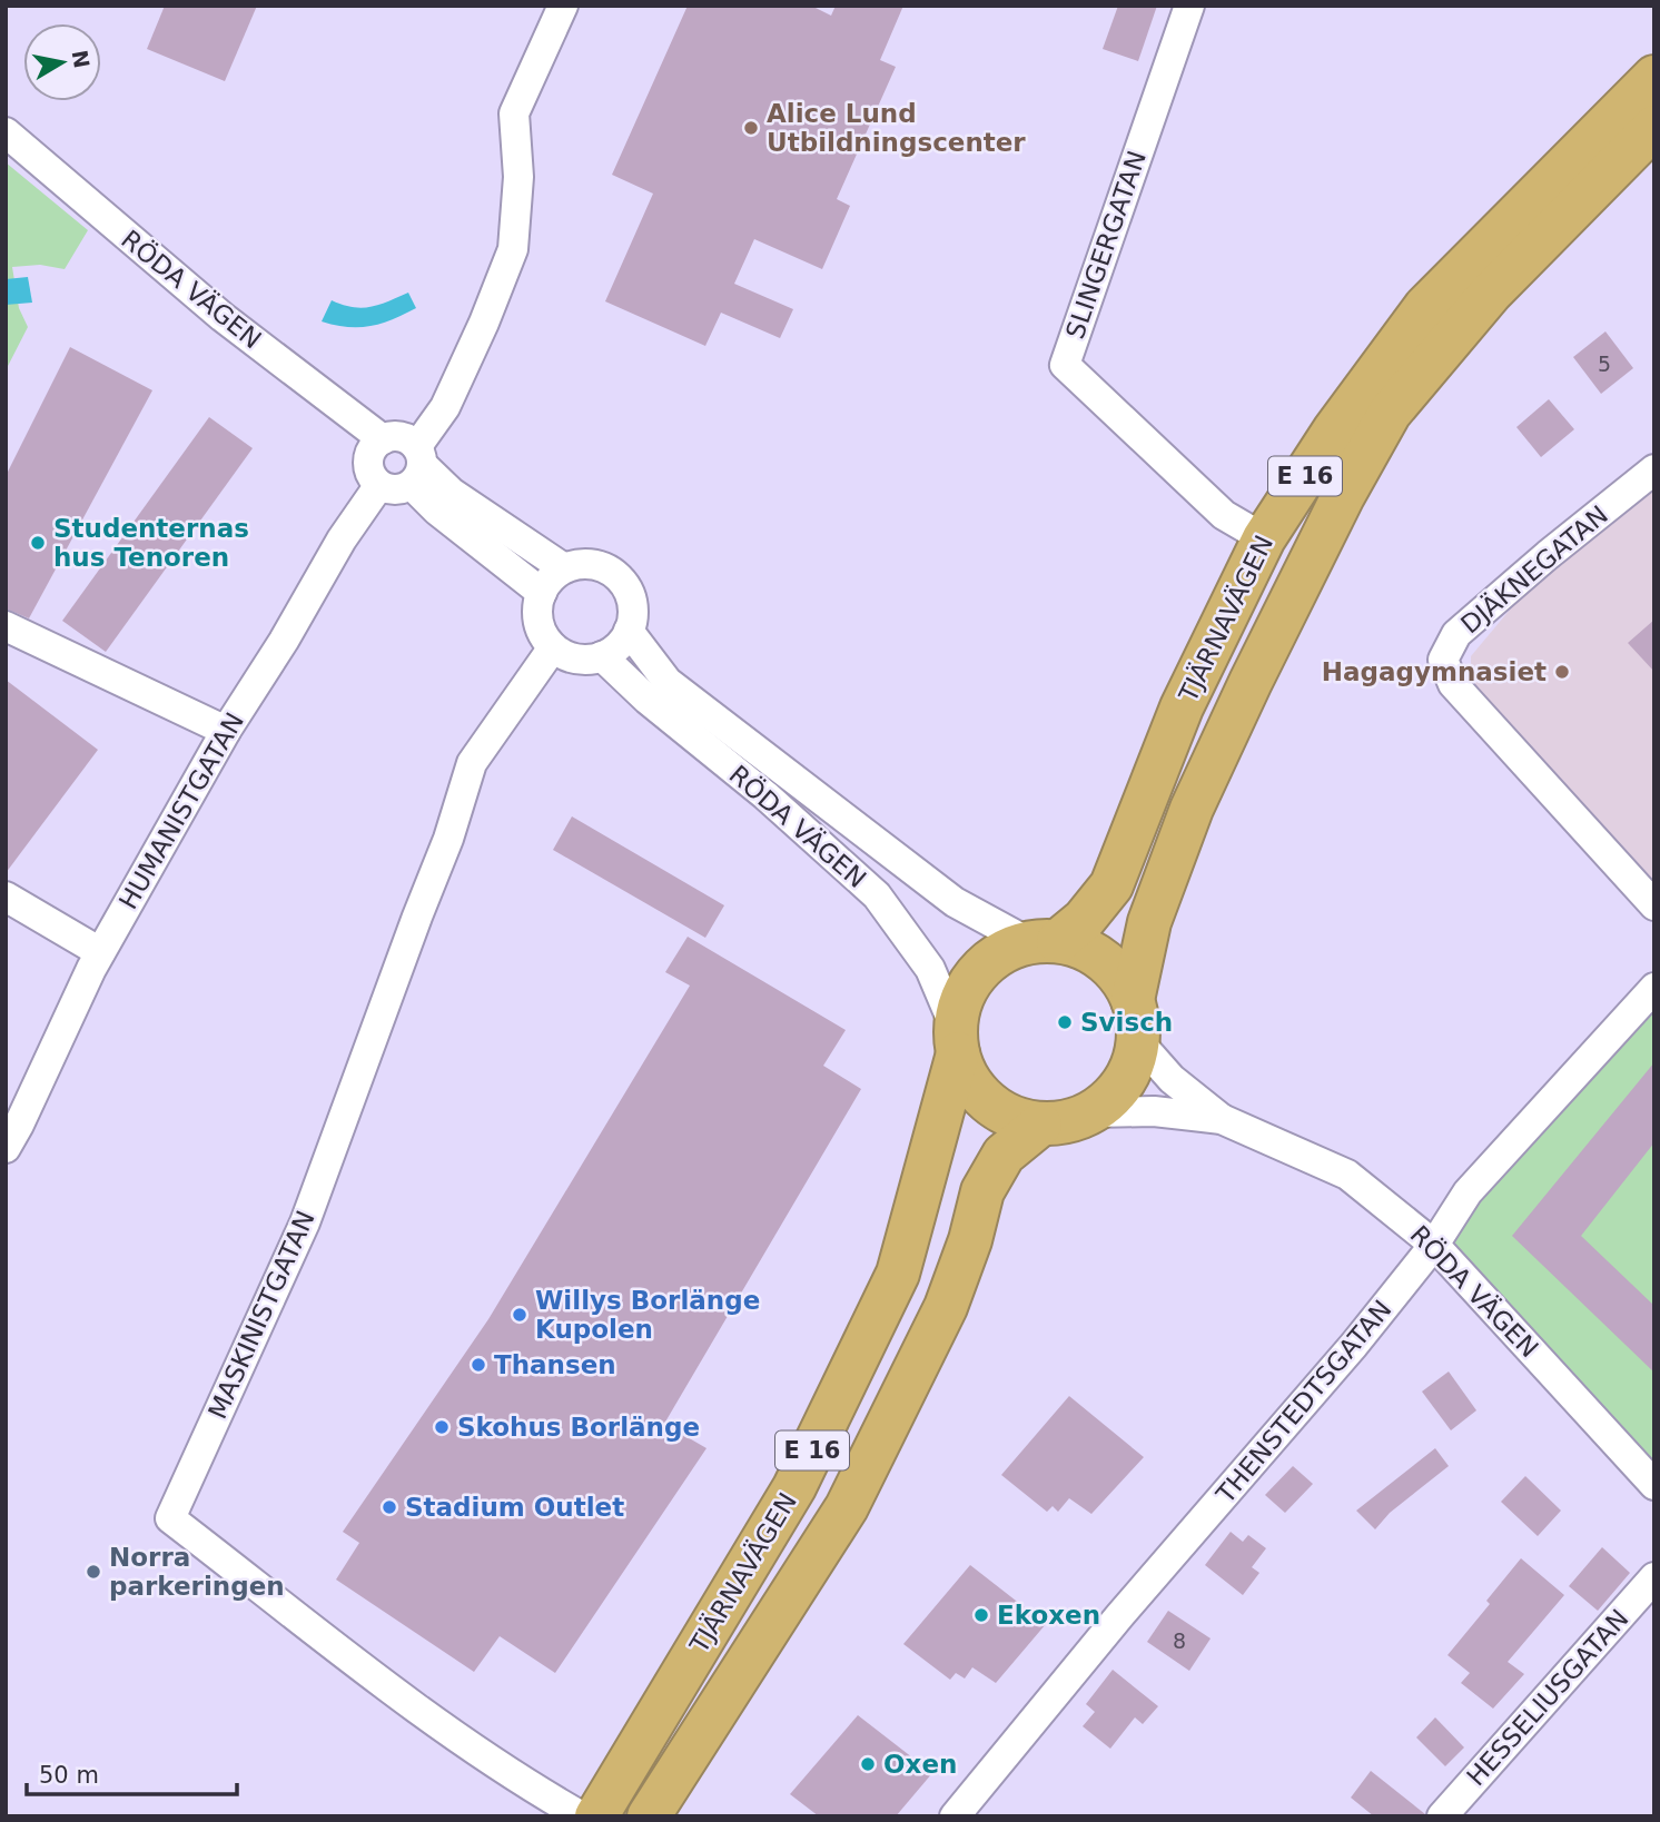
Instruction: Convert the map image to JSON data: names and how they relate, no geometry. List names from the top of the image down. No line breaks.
{"streets":{"highway":["E 16","TJÄRNAVÄGEN"],"street":["SLINGERGATAN","RÖDA VÄGEN","DJÄKNEGATAN","HUMANISTGATAN","MASKINISTGATAN","THENSTEDTSGATAN","HESSELIUSGATAN"]},"crossings":[["SLINGERGATAN","TJÄRNAVÄGEN"],["RÖDA VÄGEN","TJÄRNAVÄGEN"],["RÖDA VÄGEN","HUMANISTGATAN"],["RÖDA VÄGEN","MASKINISTGATAN"],["RÖDA VÄGEN","THENSTEDTSGATAN"]],"places":["Alice Lund Utbildningscenter","Studenternas hus Tenoren","Hagagymnasiet","Svisch","Willys Borlänge Kupolen","Thansen","Skohus Borlänge","Stadium Outlet","Norra parkeringen","Ekoxen","Oxen"],"house_numbers":["5","8"],"scale_bar":"50 m","north":"right"}
